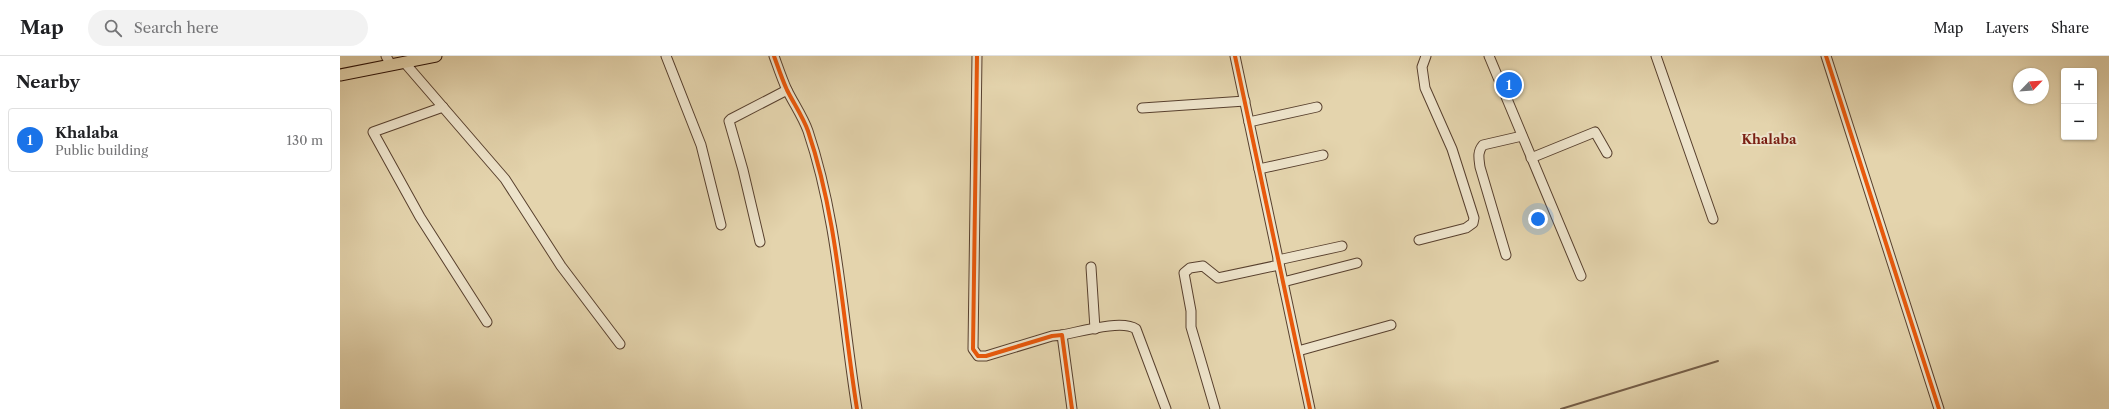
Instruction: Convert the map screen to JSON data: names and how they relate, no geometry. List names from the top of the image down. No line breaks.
{"districts":["Khalaba"],"north":"top right","page":{"header":"Map","search":"Search here","nav":["Map","Layers","Share"],"heading":"Nearby","map_buttons":["+","−"],"pins":"1","list":[{"mark":"1","name":"Khalaba","note":"Public building","value":"130 m"}]}}
